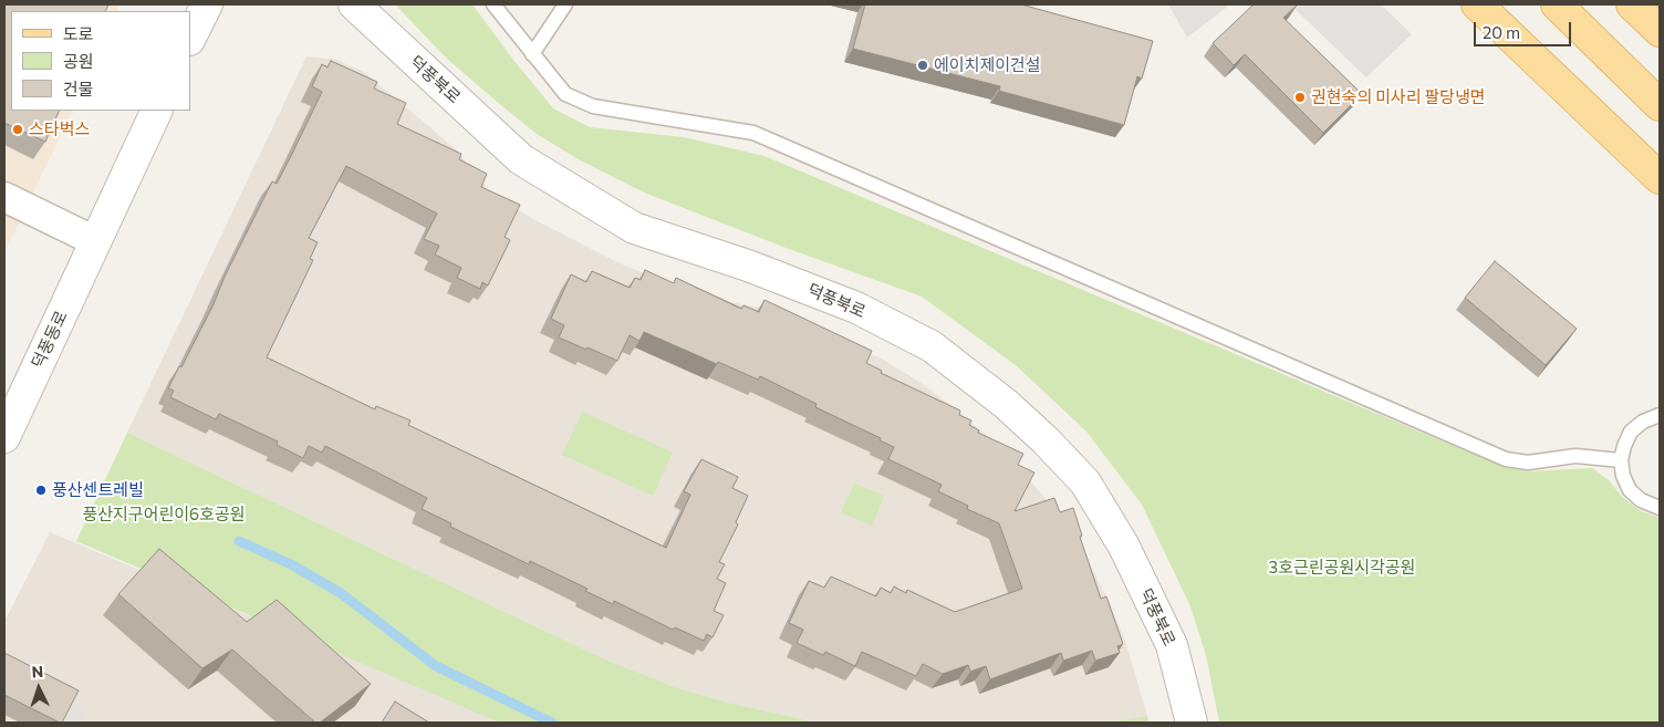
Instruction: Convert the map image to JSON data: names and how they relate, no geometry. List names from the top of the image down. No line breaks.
{"streets":{"street":["덕풍북로","덕풍동로"]},"parks":["풍산지구어린이6호공원","3호근린공원시각공원"],"places":["에이치제이건설","권현숙의 미사리 팔당냉면","스타벅스","풍산센트레빌"],"legend":["도로","공원","건물"],"scale_bar":"20 m","north":"top"}
